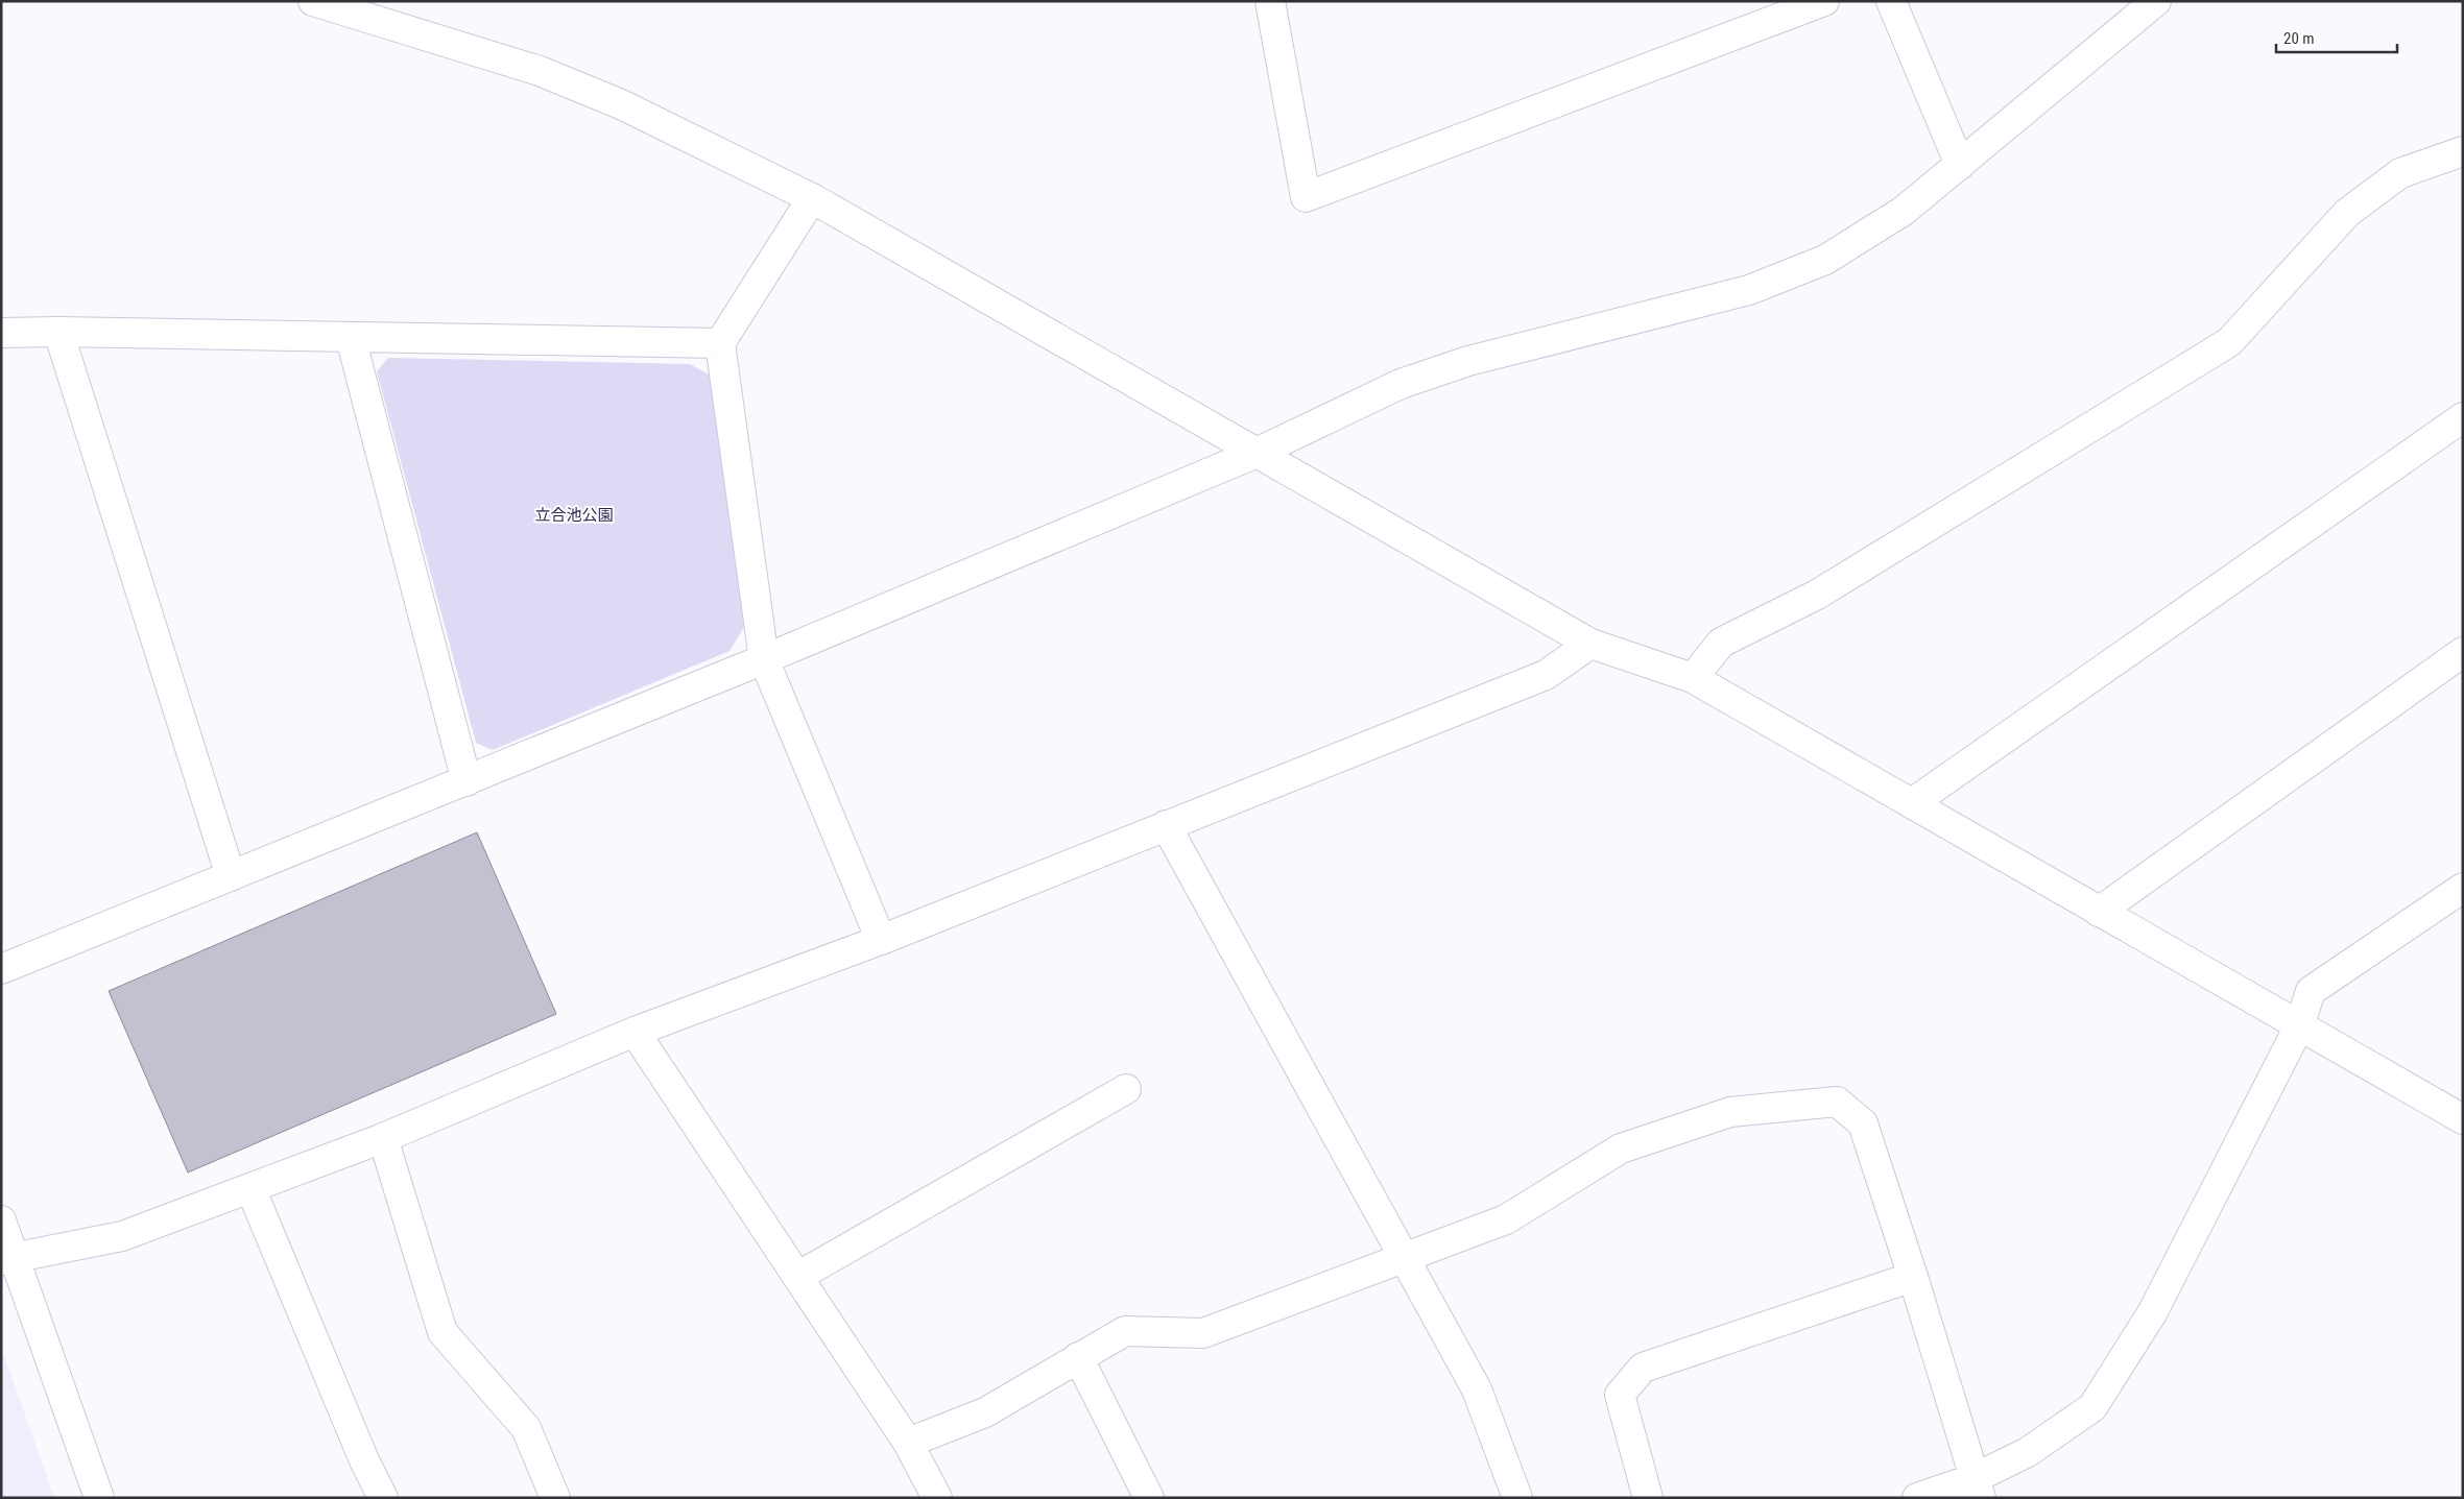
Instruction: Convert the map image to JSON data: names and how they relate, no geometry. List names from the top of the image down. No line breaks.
{"parks":["立合池公園"],"scale_bar":"20 m"}
